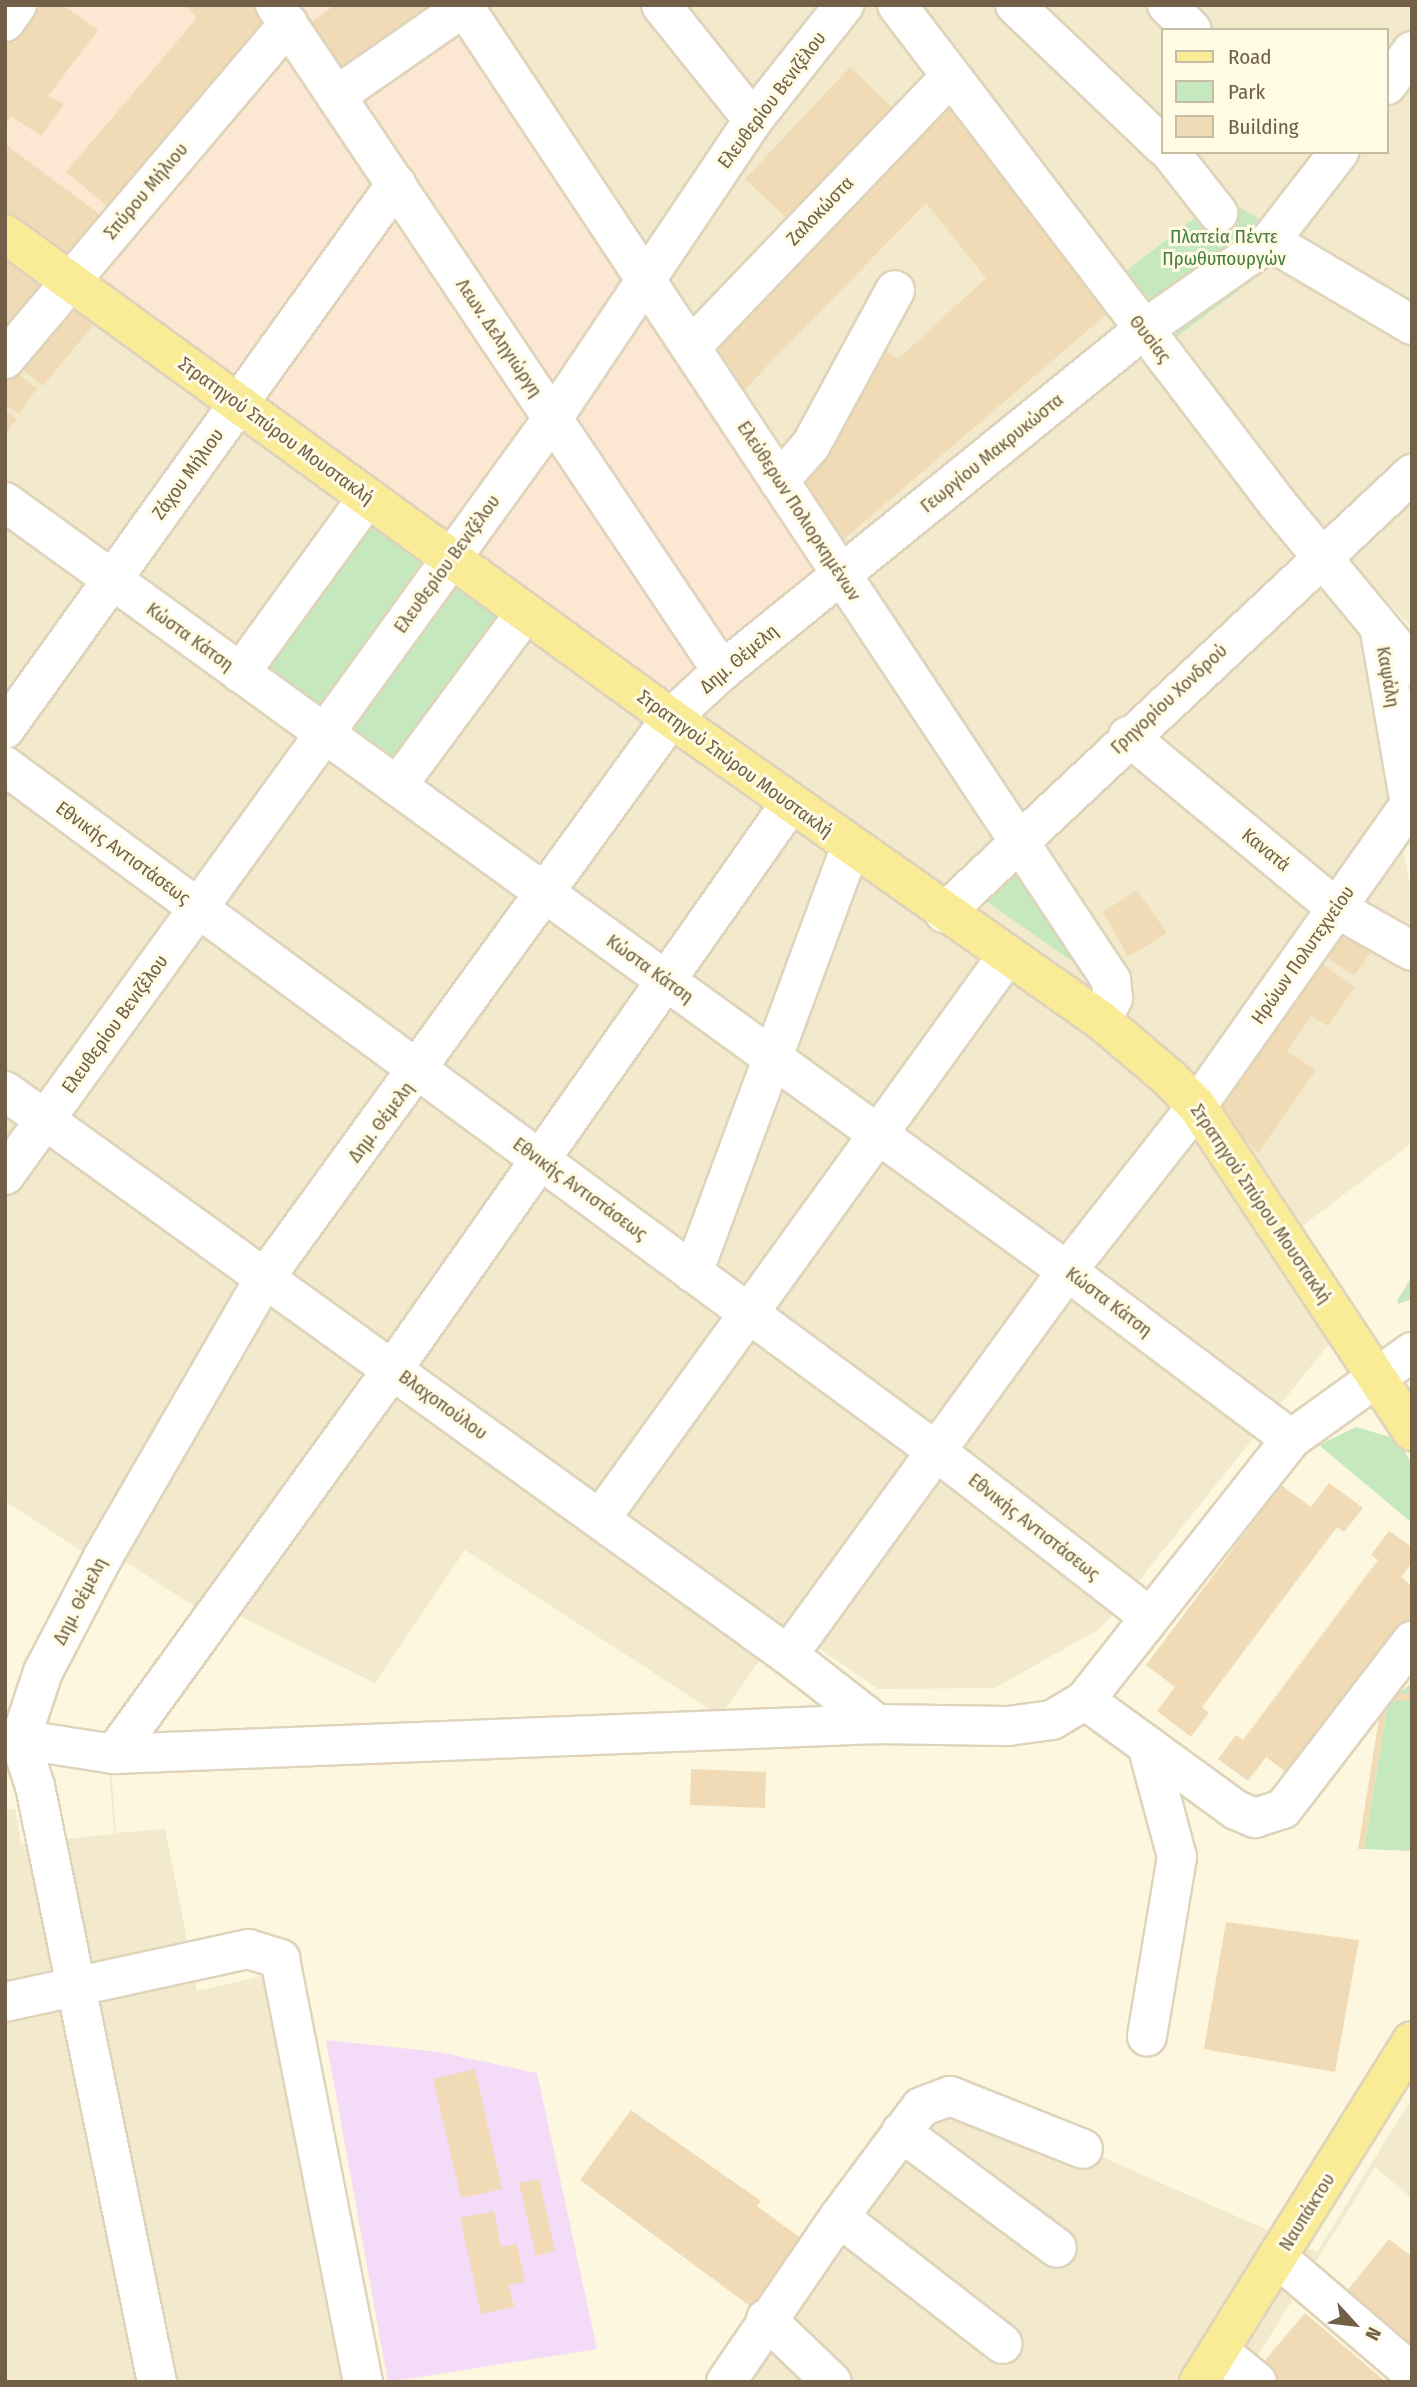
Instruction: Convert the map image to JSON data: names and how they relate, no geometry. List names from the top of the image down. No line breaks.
{"streets":{"main road":["Στρατηγού Σπύρου Μουστακλή","Ναυπάκτου"],"street":["Ελευθερίου Βενιζέλου","Σπύρου Μήλιου","Ζαλοκώστα","Λεων. Δεληγιώργη","Θυσίας","Γεωργίου Μακρυκώστα","Ζάχου Μήλιου","Ελεύθερων Πολιορκημένων","Κώστα Κάτση","Δημ. Θέμελη","Καψάλη","Γρηγορίου Χονδρού","Κανατά","Εθνικής Αντιστάσεως","Ηρώων Πολυτεχνείου","Βλαχοπούλου"]},"crossings":[["Ελευθερίου Βενιζέλου","Λεων. Δεληγιώργη"],["Ελευθερίου Βενιζέλου","Στρατηγού Σπύρου Μουστακλή"],["Ελευθερίου Βενιζέλου","Ελεύθερων Πολιορκημένων"],["Ελευθερίου Βενιζέλου","Κώστα Κάτση"],["Ελευθερίου Βενιζέλου","Εθνικής Αντιστάσεως"],["Ελευθερίου Βενιζέλου","Βλαχοπούλου"],["Σπύρου Μήλιου","Λεων. Δεληγιώργη"],["Σπύρου Μήλιου","Στρατηγού Σπύρου Μουστακλή"],["Ζαλοκώστα","Θυσίας"],["Ζαλοκώστα","Ελεύθερων Πολιορκημένων"],["Λεων. Δεληγιώργη","Ζάχου Μήλιου"],["Λεων. Δεληγιώργη","Δημ. Θέμελη"],["Θυσίας","Γεωργίου Μακρυκώστα"],["Θυσίας","Καψάλη"],["Θυσίας","Γρηγορίου Χονδρού"],["Στρατηγού Σπύρου Μουστακλή","Ζάχου Μήλιου"],["Στρατηγού Σπύρου Μουστακλή","Ελεύθερων Πολιορκημένων"],["Στρατηγού Σπύρου Μουστακλή","Δημ. Θέμελη"],["Στρατηγού Σπύρου Μουστακλή","Γρηγορίου Χονδρού"],["Στρατηγού Σπύρου Μουστακλή","Ηρώων Πολυτεχνείου"],["Γεωργίου Μακρυκώστα","Ελεύθερων Πολιορκημένων"],["Γεωργίου Μακρυκώστα","Δημ. Θέμελη"],["Ζάχου Μήλιου","Κώστα Κάτση"],["Ελεύθερων Πολιορκημένων","Δημ. Θέμελη"],["Ελεύθερων Πολιορκημένων","Γρηγορίου Χονδρού"],["Κώστα Κάτση","Δημ. Θέμελη"],["Κώστα Κάτση","Ηρώων Πολυτεχνείου"],["Δημ. Θέμελη","Εθνικής Αντιστάσεως"],["Δημ. Θέμελη","Βλαχοπούλου"],["Καψάλη","Ηρώων Πολυτεχνείου"],["Γρηγορίου Χονδρού","Κανατά"],["Κανατά","Ηρώων Πολυτεχνείου"],["Εθνικής Αντιστάσεως","Ηρώων Πολυτεχνείου"],["Ηρώων Πολυτεχνείου","Βλαχοπούλου"]],"parks":["Πλατεία Πέντε Πρωθυπουργών"],"legend":["Road","Park","Building"],"north":"bottom right"}
